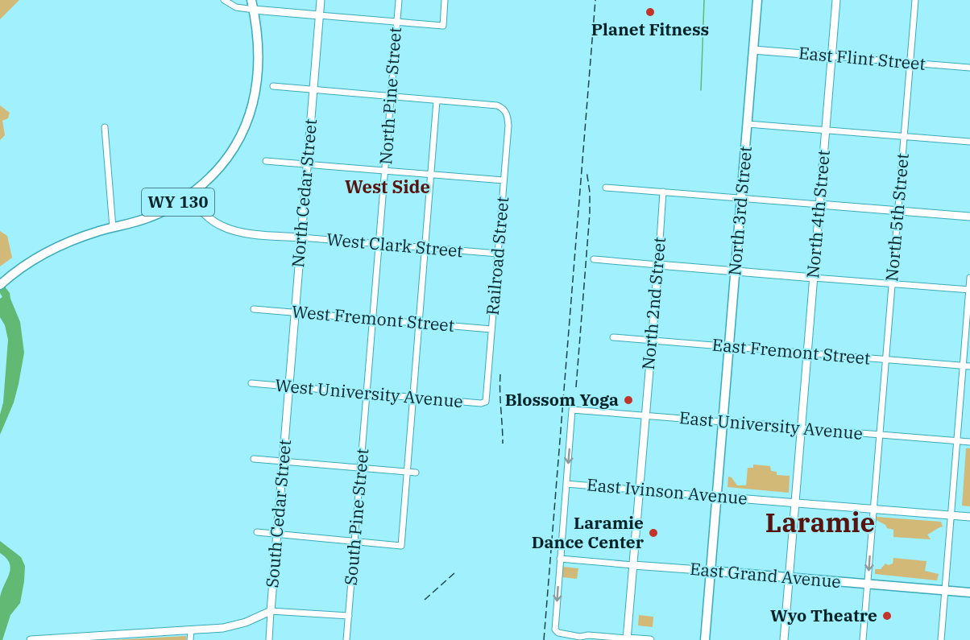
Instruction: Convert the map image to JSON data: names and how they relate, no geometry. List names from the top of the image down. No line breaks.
{"streets":{"main road":["WY 130","North 3rd Street","East Grand Avenue"],"street":["East Flint Street","North Pine Street","North Cedar Street","North 4th Street","North 5th Street","West Clark Street","Railroad Street","North 2nd Street","West Fremont Street","East Fremont Street","West University Avenue","East University Avenue","East Ivinson Avenue","South Cedar Street","South Pine Street"]},"crossings":[["East Flint Street","North 3rd Street"],["East Flint Street","North 4th Street"],["East Flint Street","North 5th Street"],["North Pine Street","West Clark Street"],["North Pine Street","West Fremont Street"],["North Pine Street","West University Avenue"],["North Pine Street","South Pine Street"],["North Cedar Street","West Clark Street"],["North Cedar Street","West Fremont Street"],["North Cedar Street","West University Avenue"],["North Cedar Street","South Cedar Street"],["WY 130","West Clark Street"],["North 3rd Street","East Fremont Street"],["North 3rd Street","East University Avenue"],["North 3rd Street","East Ivinson Avenue"],["North 3rd Street","East Grand Avenue"],["North 4th Street","East Fremont Street"],["North 4th Street","East University Avenue"],["North 4th Street","East Ivinson Avenue"],["North 4th Street","East Grand Avenue"],["North 5th Street","East Fremont Street"],["North 5th Street","East University Avenue"],["North 5th Street","East Ivinson Avenue"],["North 5th Street","East Grand Avenue"],["West Clark Street","Railroad Street"],["Railroad Street","West Fremont Street"],["Railroad Street","West University Avenue"],["North 2nd Street","East Fremont Street"],["North 2nd Street","East University Avenue"],["North 2nd Street","East Ivinson Avenue"],["North 2nd Street","East Grand Avenue"],["West University Avenue","South Cedar Street"],["West University Avenue","South Pine Street"],["East University Avenue","East Ivinson Avenue"]],"districts":["West Side","Laramie"],"places":["Planet Fitness","Blossom Yoga","Laramie Dance Center","Wyo Theatre"]}
